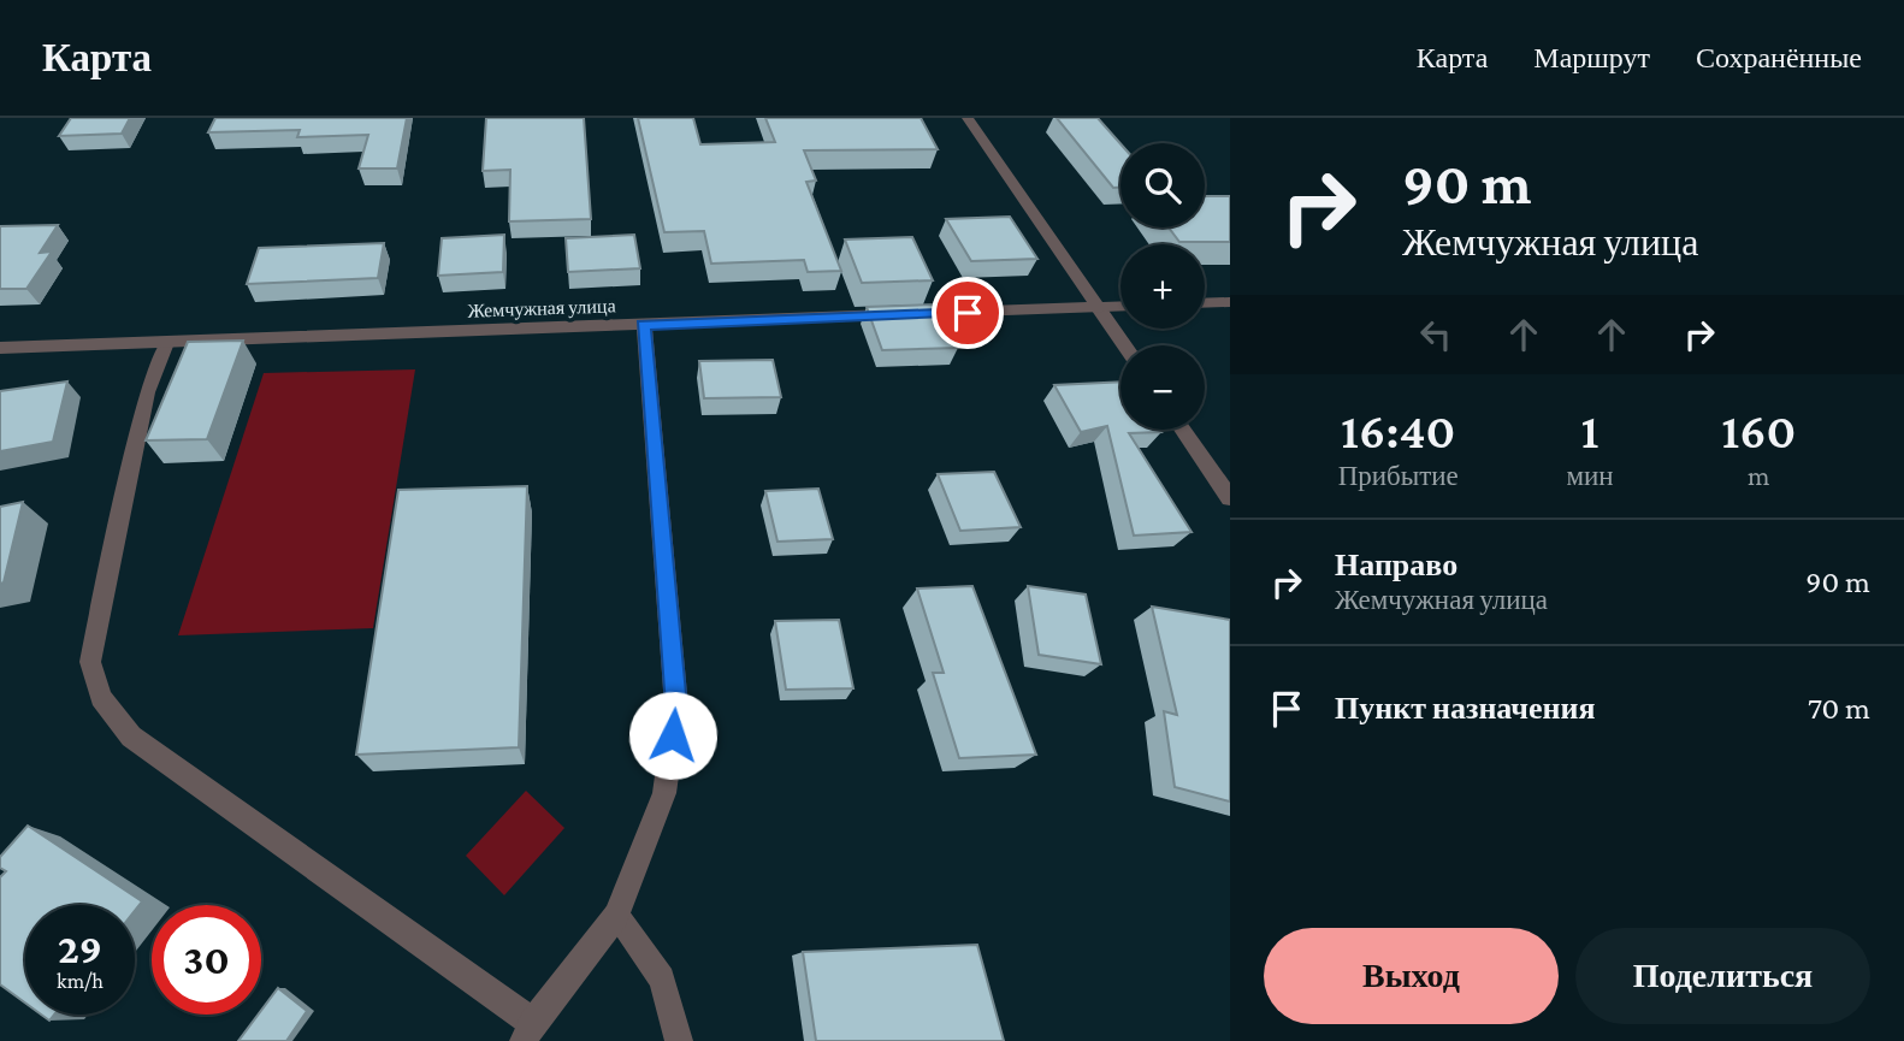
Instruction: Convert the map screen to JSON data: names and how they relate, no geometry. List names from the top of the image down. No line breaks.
{"streets":{"street":["Жемчужная улица"]},"page":{"header":"Карта","nav":["Карта","Маршрут","Сохранённые"],"turn":["90 m","Жемчужная улица"],"map_buttons":["+","−"],"eta":["16:40","Прибытие","1","мин","160","m"],"list":[{"name":"Направо","note":"Жемчужная улица","value":"90 m"},{"name":"Пункт назначения","value":"70 m"}],"speed":"29 km/h","limit":"30","buttons":["Выход","Поделиться"]}}
